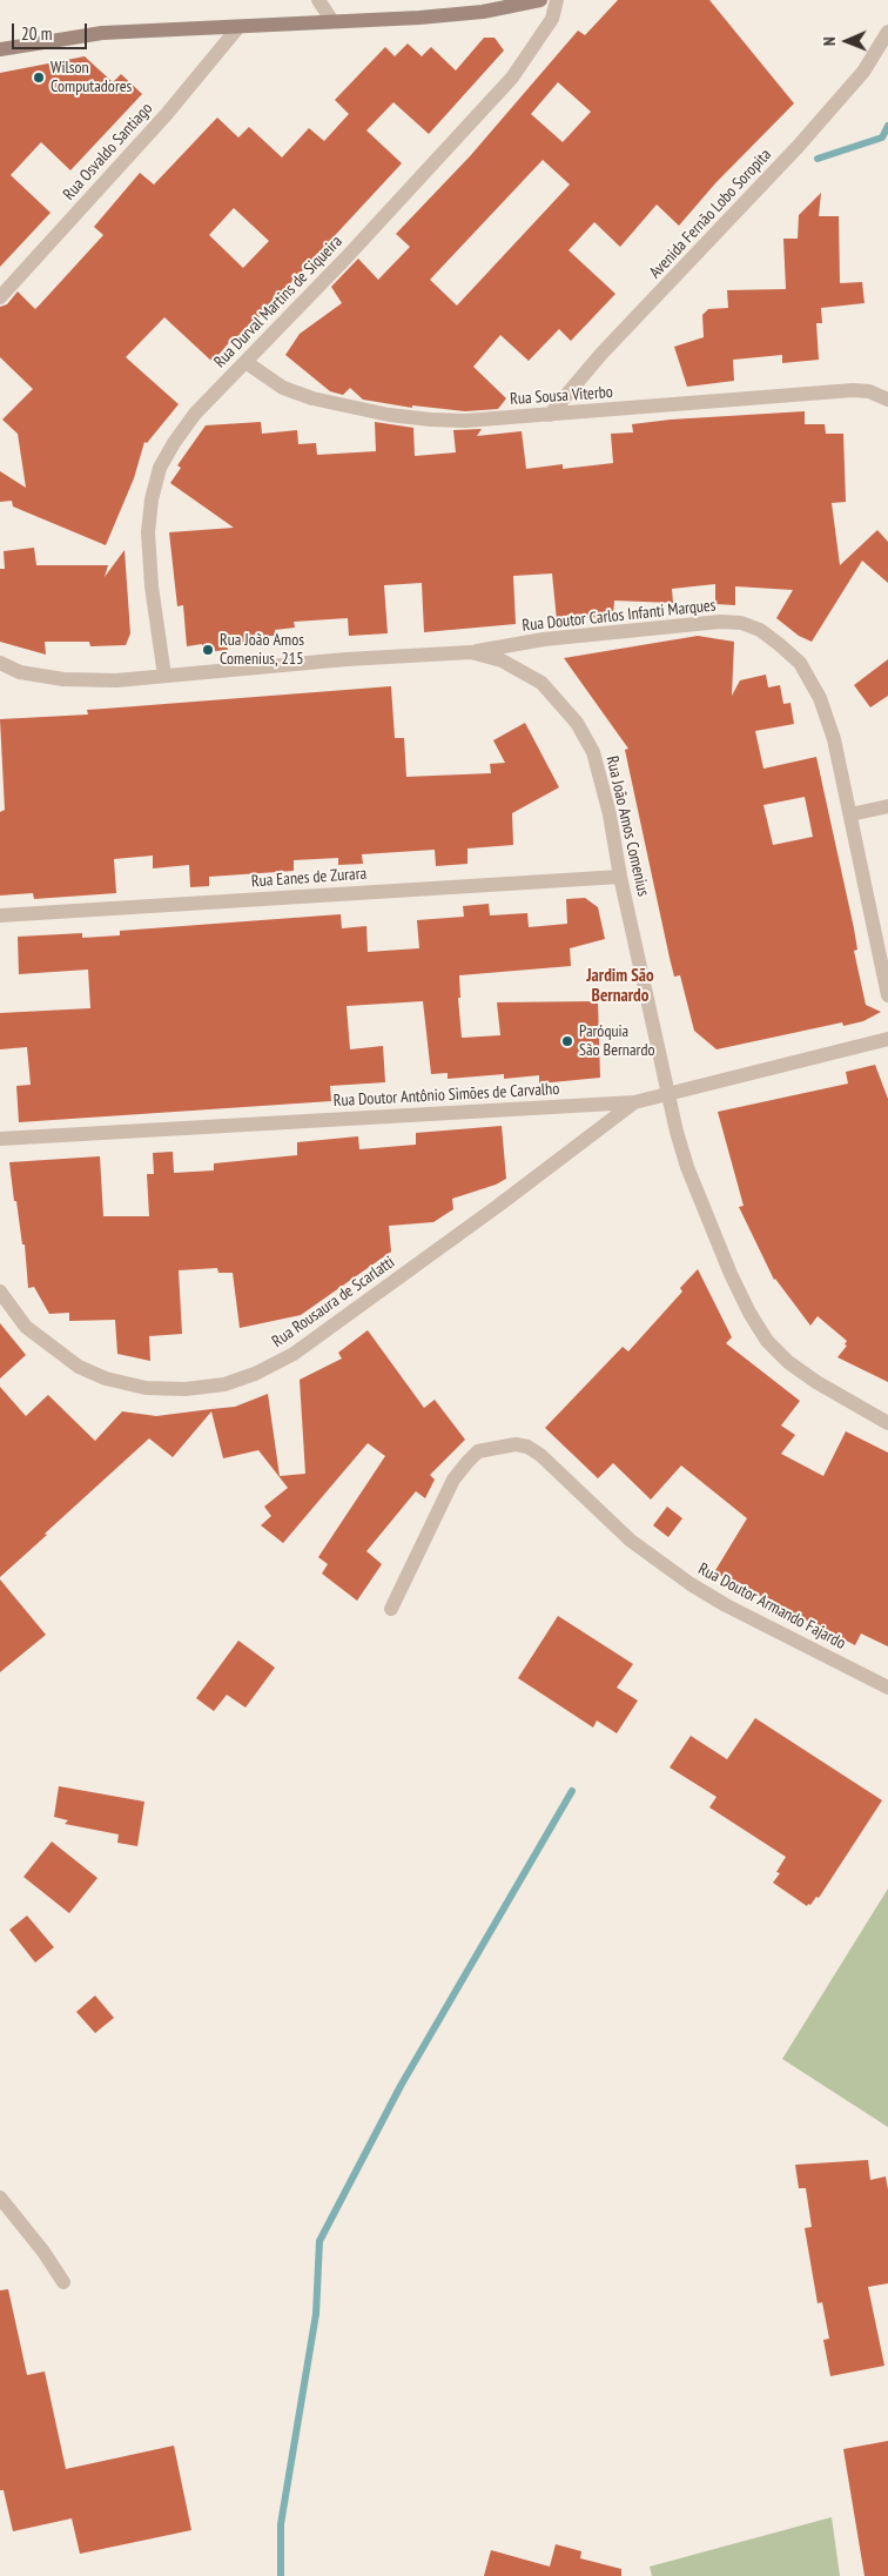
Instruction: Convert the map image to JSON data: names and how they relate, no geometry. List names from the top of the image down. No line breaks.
{"streets":{"street":["Rua Osvaldo Santiago","Avenida Fernão Lobo Soropita","Rua Durval Martins de Siqueira","Rua Sousa Viterbo","Rua Doutor Carlos Infanti Marques","Rua João Amos Comenius","Rua Eanes de Zurara","Rua Doutor Antônio Simões de Carvalho","Rua Rousaura de Scarlatti","Rua Doutor Armando Fajardo"]},"crossings":[["Avenida Fernão Lobo Soropita","Rua Sousa Viterbo"],["Rua Durval Martins de Siqueira","Rua Sousa Viterbo"],["Rua Durval Martins de Siqueira","Rua João Amos Comenius"],["Rua Doutor Carlos Infanti Marques","Rua João Amos Comenius"],["Rua João Amos Comenius","Rua Eanes de Zurara"],["Rua João Amos Comenius","Rua Doutor Antônio Simões de Carvalho"],["Rua Doutor Antônio Simões de Carvalho","Rua Rousaura de Scarlatti"]],"districts":["Jardim São Bernardo"],"places":["Wilson Computadores","Rua João Amos Comenius, 215","Paróquia São Bernardo"],"scale_bar":"20 m","north":"left"}
